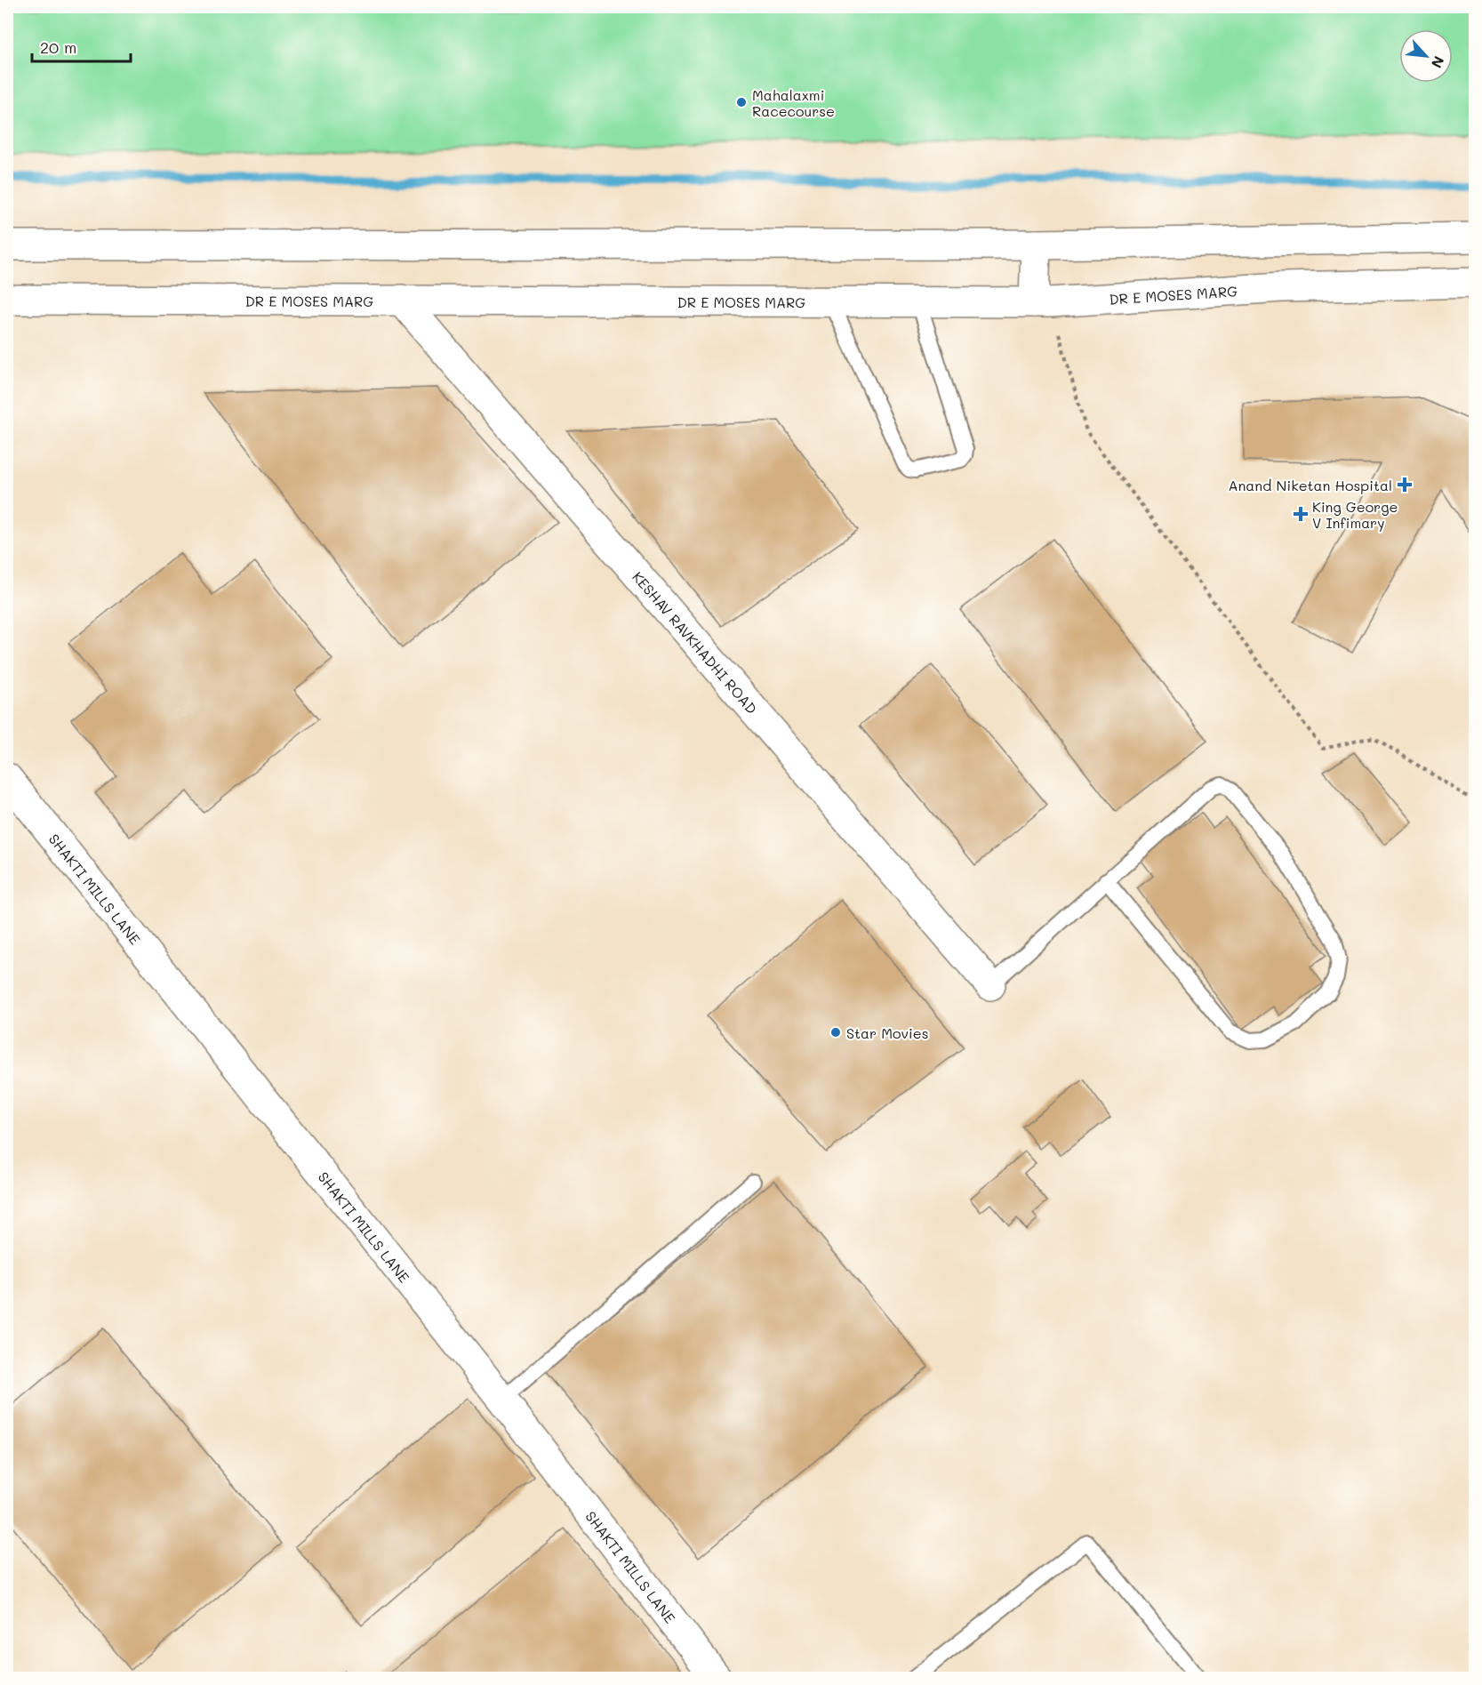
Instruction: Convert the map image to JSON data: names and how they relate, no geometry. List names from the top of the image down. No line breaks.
{"streets":{"main road":["DR E MOSES MARG","KESHAV RAVKHADHI ROAD","SHAKTI MILLS LANE"]},"crossings":[["DR E MOSES MARG","KESHAV RAVKHADHI ROAD"]],"places":{"other":["Mahalaxmi Racecourse","Star Movies"],"health":["Anand Niketan Hospital","King George V Infimary"]},"scale_bar":"20 m","north":"bottom right"}
